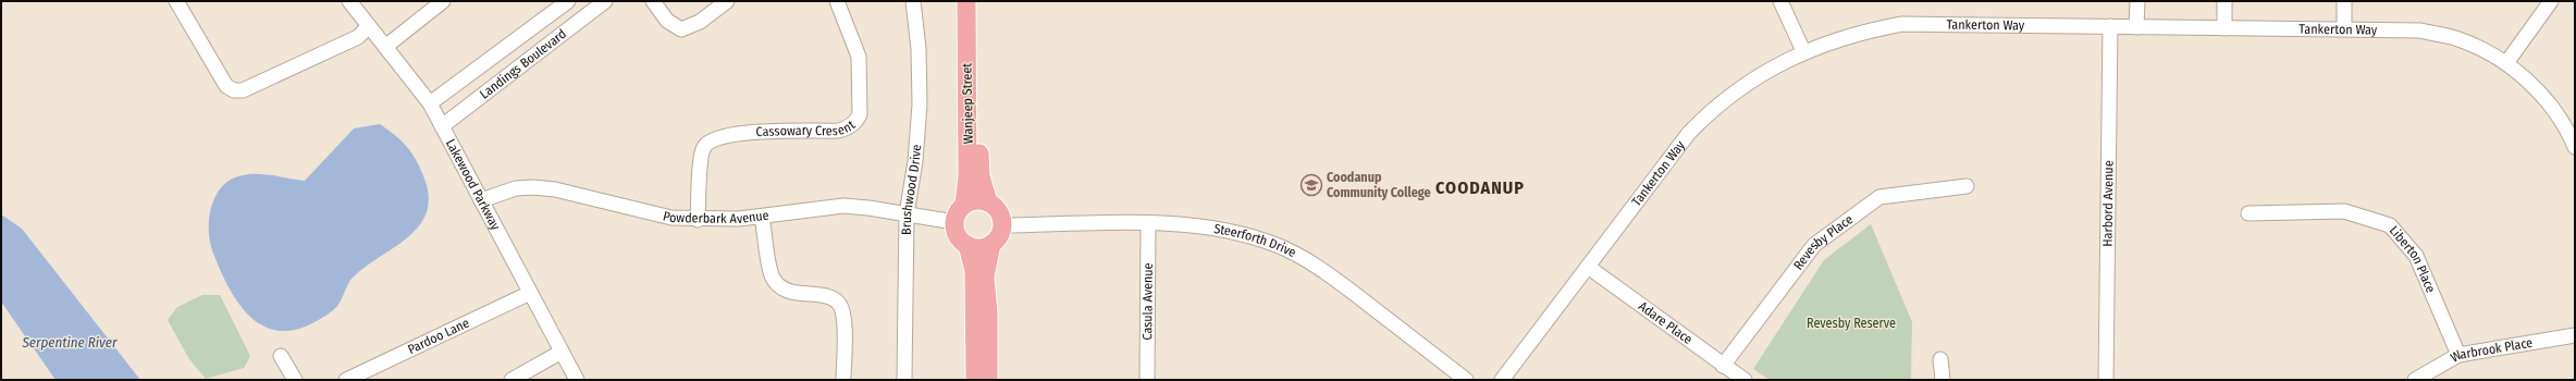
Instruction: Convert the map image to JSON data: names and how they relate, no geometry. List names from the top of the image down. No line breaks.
{"streets":{"main road":["Wanjeep Street"],"street":["Tankerton Way","Landings Boulevard","Cassowary Cresent","Lakewood Parkway","Brushwood Drive","Harbord Avenue","Powderbark Avenue","Steerforth Drive","Revesby Place","Liberton Place","Casula Avenue","Adare Place","Pardoo Lane","Warbrook Place"]},"crossings":[["Tankerton Way","Harbord Avenue"],["Tankerton Way","Adare Place"],["Landings Boulevard","Lakewood Parkway"],["Wanjeep Street","Powderbark Avenue"],["Wanjeep Street","Steerforth Drive"],["Cassowary Cresent","Powderbark Avenue"],["Lakewood Parkway","Powderbark Avenue"],["Lakewood Parkway","Pardoo Lane"],["Brushwood Drive","Powderbark Avenue"],["Powderbark Avenue","Steerforth Drive"],["Steerforth Drive","Casula Avenue"],["Revesby Place","Adare Place"],["Liberton Place","Warbrook Place"]],"districts":["COODANUP"],"water":["Serpentine River"],"parks":["Revesby Reserve"],"places":{"school or university":["Coodanup Community College"]}}
